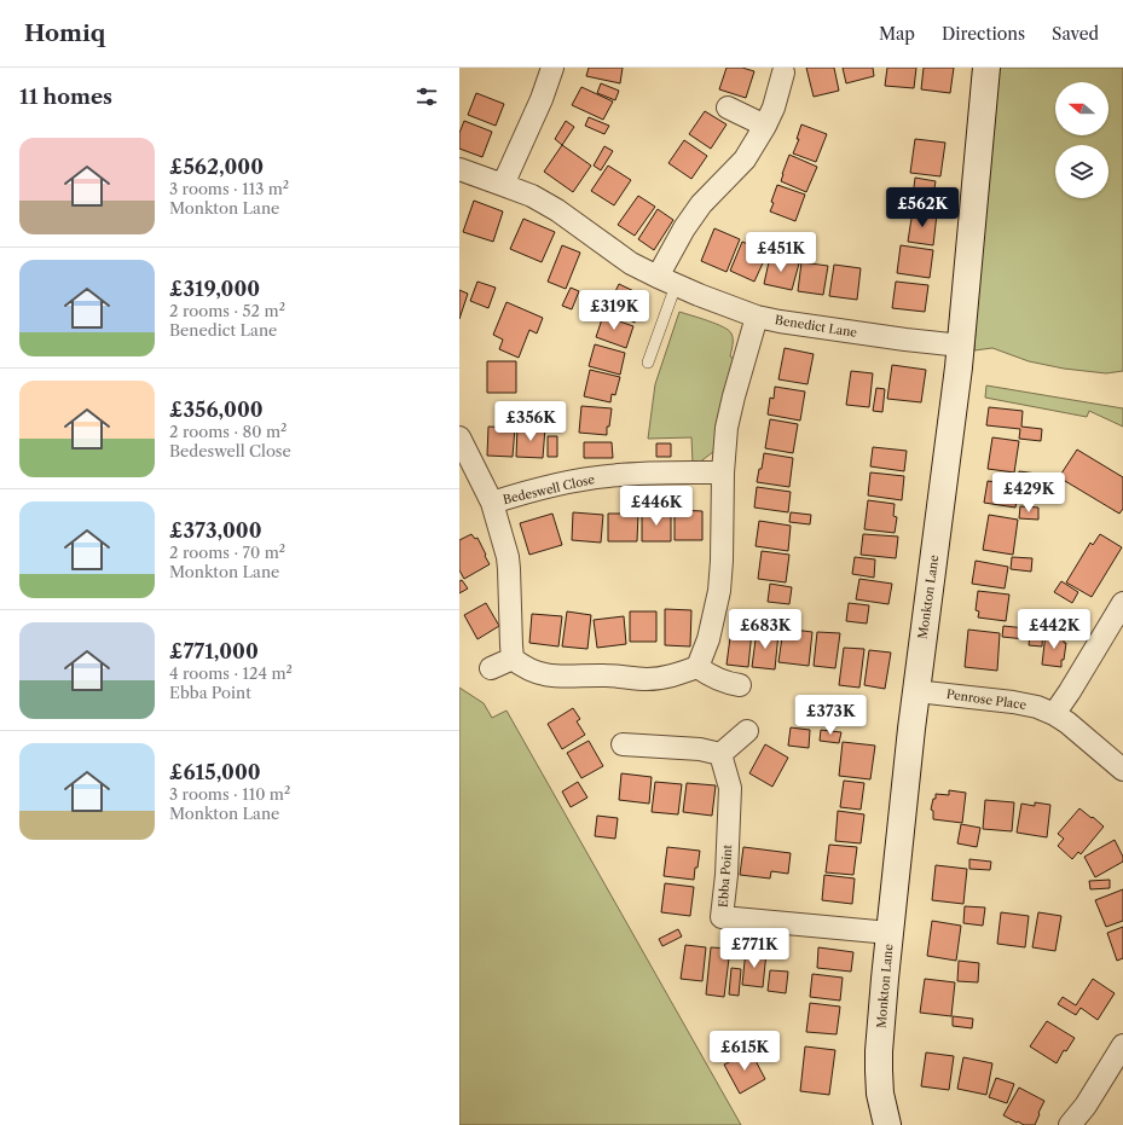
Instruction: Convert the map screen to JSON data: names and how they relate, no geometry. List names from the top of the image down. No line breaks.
{"streets":{"street":["Benedict Lane","Bedeswell Close","Monkton Lane","Penrose Place","Ebba Point"]},"crossings":[["Benedict Lane","Monkton Lane"],["Monkton Lane","Penrose Place"],["Monkton Lane","Ebba Point"]],"north":"left","page":{"header":"Homiq","nav":["Map","Directions","Saved"],"heading":"11 homes","list":[{"name":"£562,000","note":"3 rooms · 113 m² · Monkton Lane"},{"name":"£319,000","note":"2 rooms · 52 m² · Benedict Lane"},{"name":"£356,000","note":"2 rooms · 80 m² · Bedeswell Close"},{"name":"£373,000","note":"2 rooms · 70 m² · Monkton Lane"},{"name":"£771,000","note":"4 rooms · 124 m² · Ebba Point"},{"name":"£615,000","note":"3 rooms · 110 m² · Monkton Lane"}],"price":["£562K","£451K","£319K","£356K","£429K","£446K","£683K","£442K","£373K","£771K","£615K"]}}
